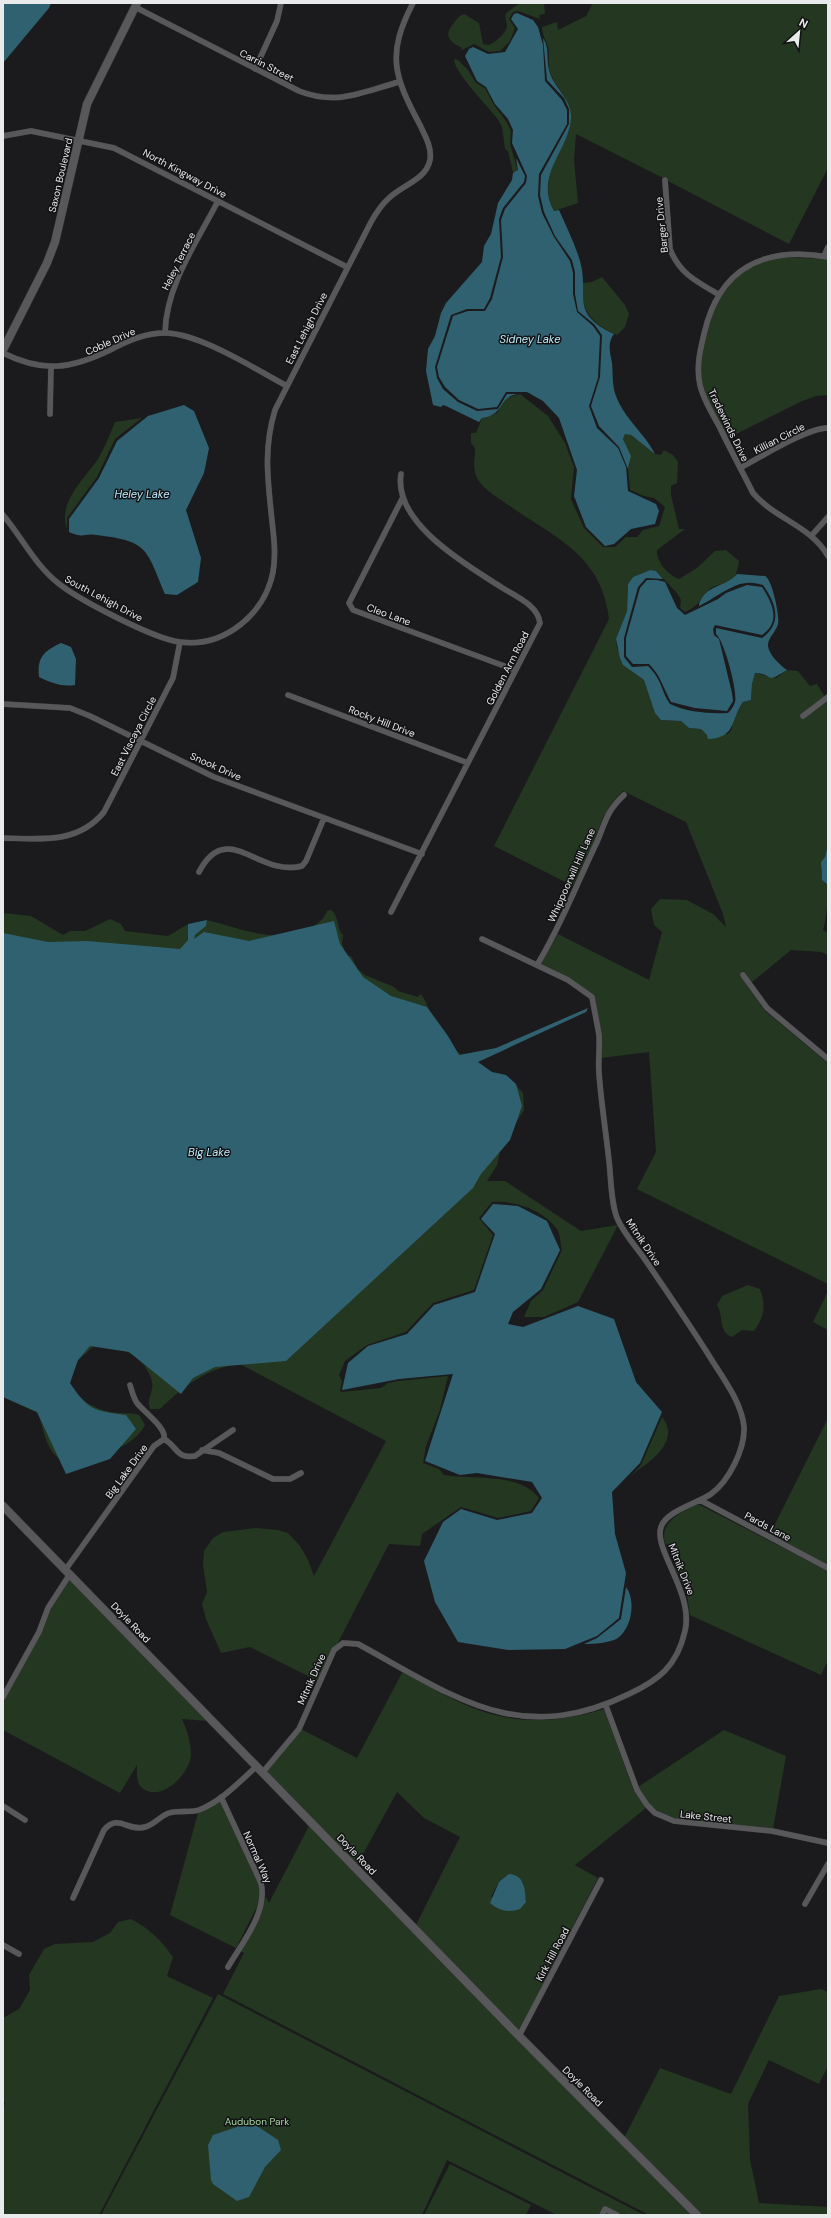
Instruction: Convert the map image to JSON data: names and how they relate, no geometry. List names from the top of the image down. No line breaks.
{"streets":{"main road":["Saxon Boulevard","Doyle Road"],"street":["Carrin Street","North Kingway Drive","Barger Drive","Heley Terrace","East Lehigh Drive","Coble Drive","Tradewinds Drive","Killian Circle","South Lehigh Drive","Cleo Lane","Golden Arm Road","Rocky Hill Drive","East Viscaya Circle","Snook Drive","Whippoorwill Hill Lane","Mitnik Drive","Big Lake Drive","Pards Lane","Lake Street","Normal Way","Kirk Hill Road"]},"crossings":[["Carrin Street","Saxon Boulevard"],["Carrin Street","East Lehigh Drive"],["North Kingway Drive","Saxon Boulevard"],["North Kingway Drive","Heley Terrace"],["North Kingway Drive","East Lehigh Drive"],["Saxon Boulevard","Coble Drive"],["Barger Drive","Tradewinds Drive"],["Heley Terrace","Coble Drive"],["East Lehigh Drive","Coble Drive"],["East Lehigh Drive","South Lehigh Drive"],["East Lehigh Drive","East Viscaya Circle"],["Tradewinds Drive","Killian Circle"],["South Lehigh Drive","East Viscaya Circle"],["Cleo Lane","Golden Arm Road"],["Golden Arm Road","Rocky Hill Drive"],["Golden Arm Road","Snook Drive"],["East Viscaya Circle","Snook Drive"],["Whippoorwill Hill Lane","Mitnik Drive"],["Mitnik Drive","Pards Lane"],["Mitnik Drive","Doyle Road"],["Mitnik Drive","Lake Street"],["Mitnik Drive","Normal Way"],["Big Lake Drive","Doyle Road"],["Doyle Road","Kirk Hill Road"]],"water":["Sidney Lake","Heley Lake","Big Lake"],"parks":["Audubon Park"],"north":"top right"}
